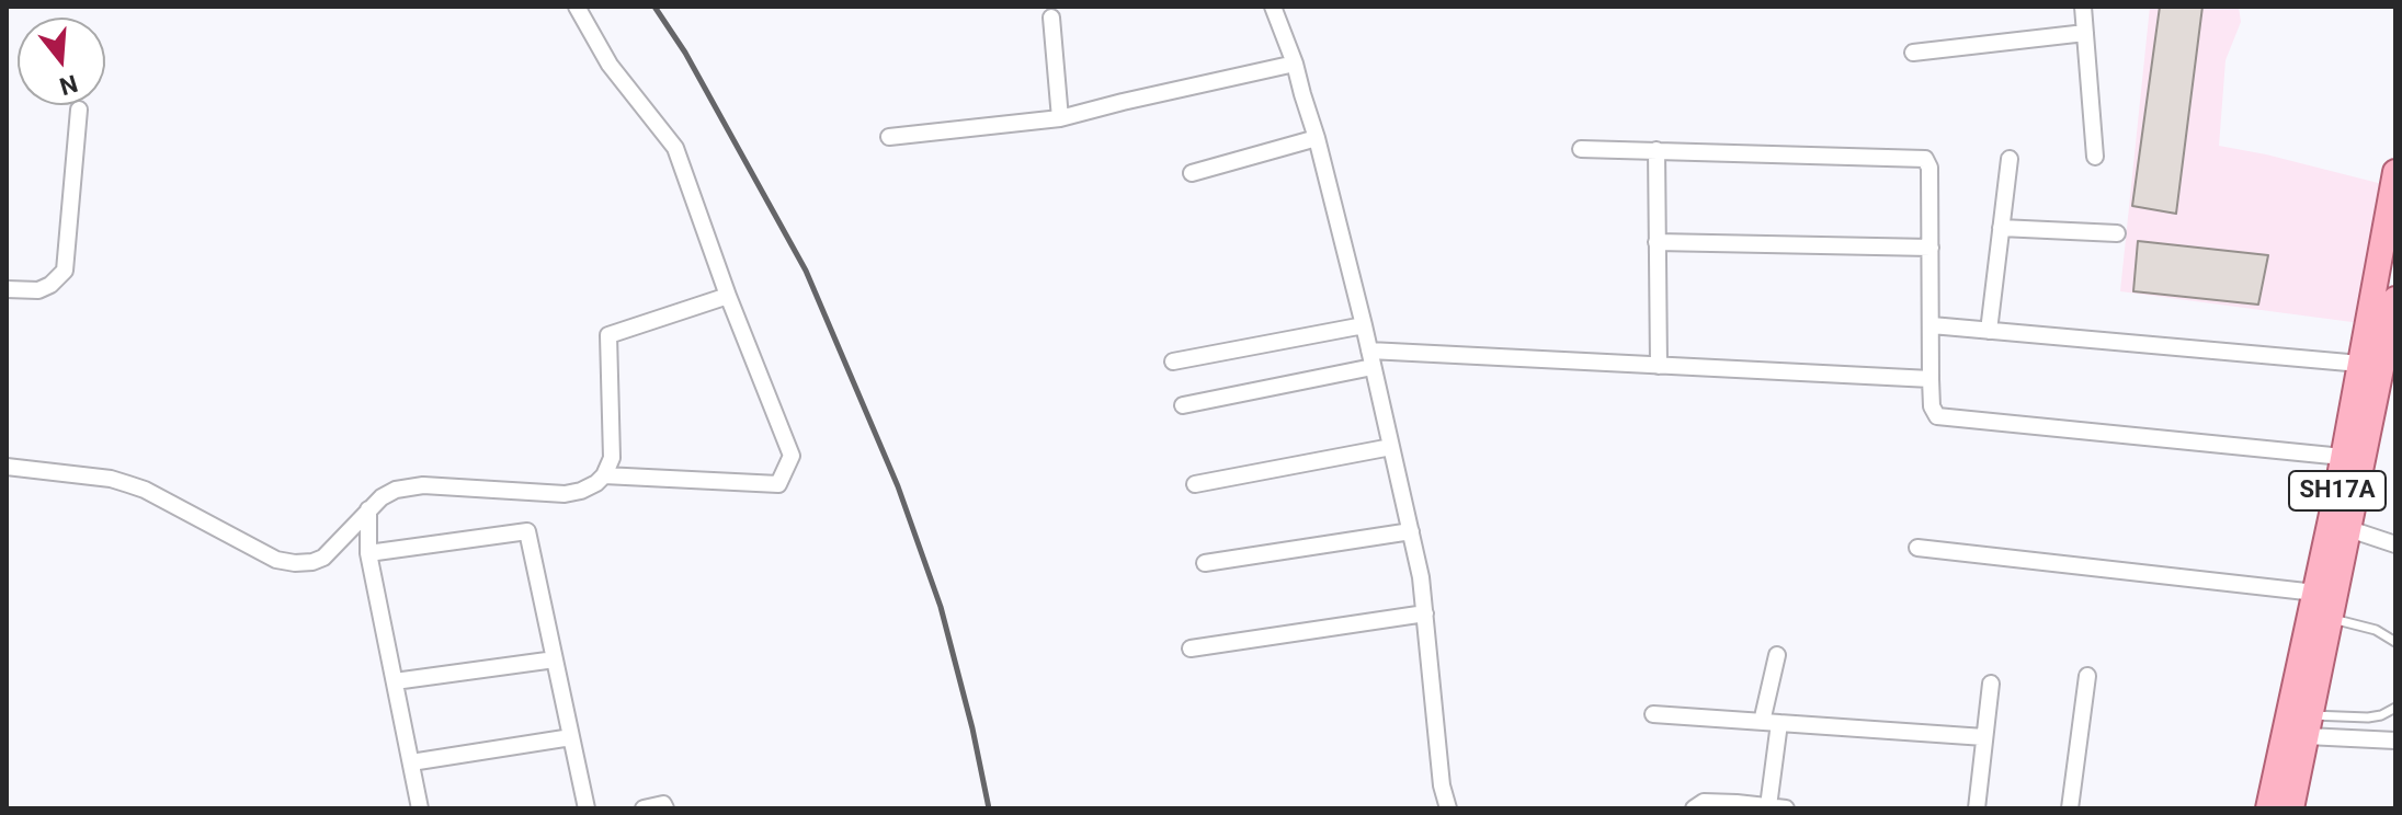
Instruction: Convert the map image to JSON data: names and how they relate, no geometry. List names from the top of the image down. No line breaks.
{"streets":{"main road":["SH17A"]},"north":"bottom"}
